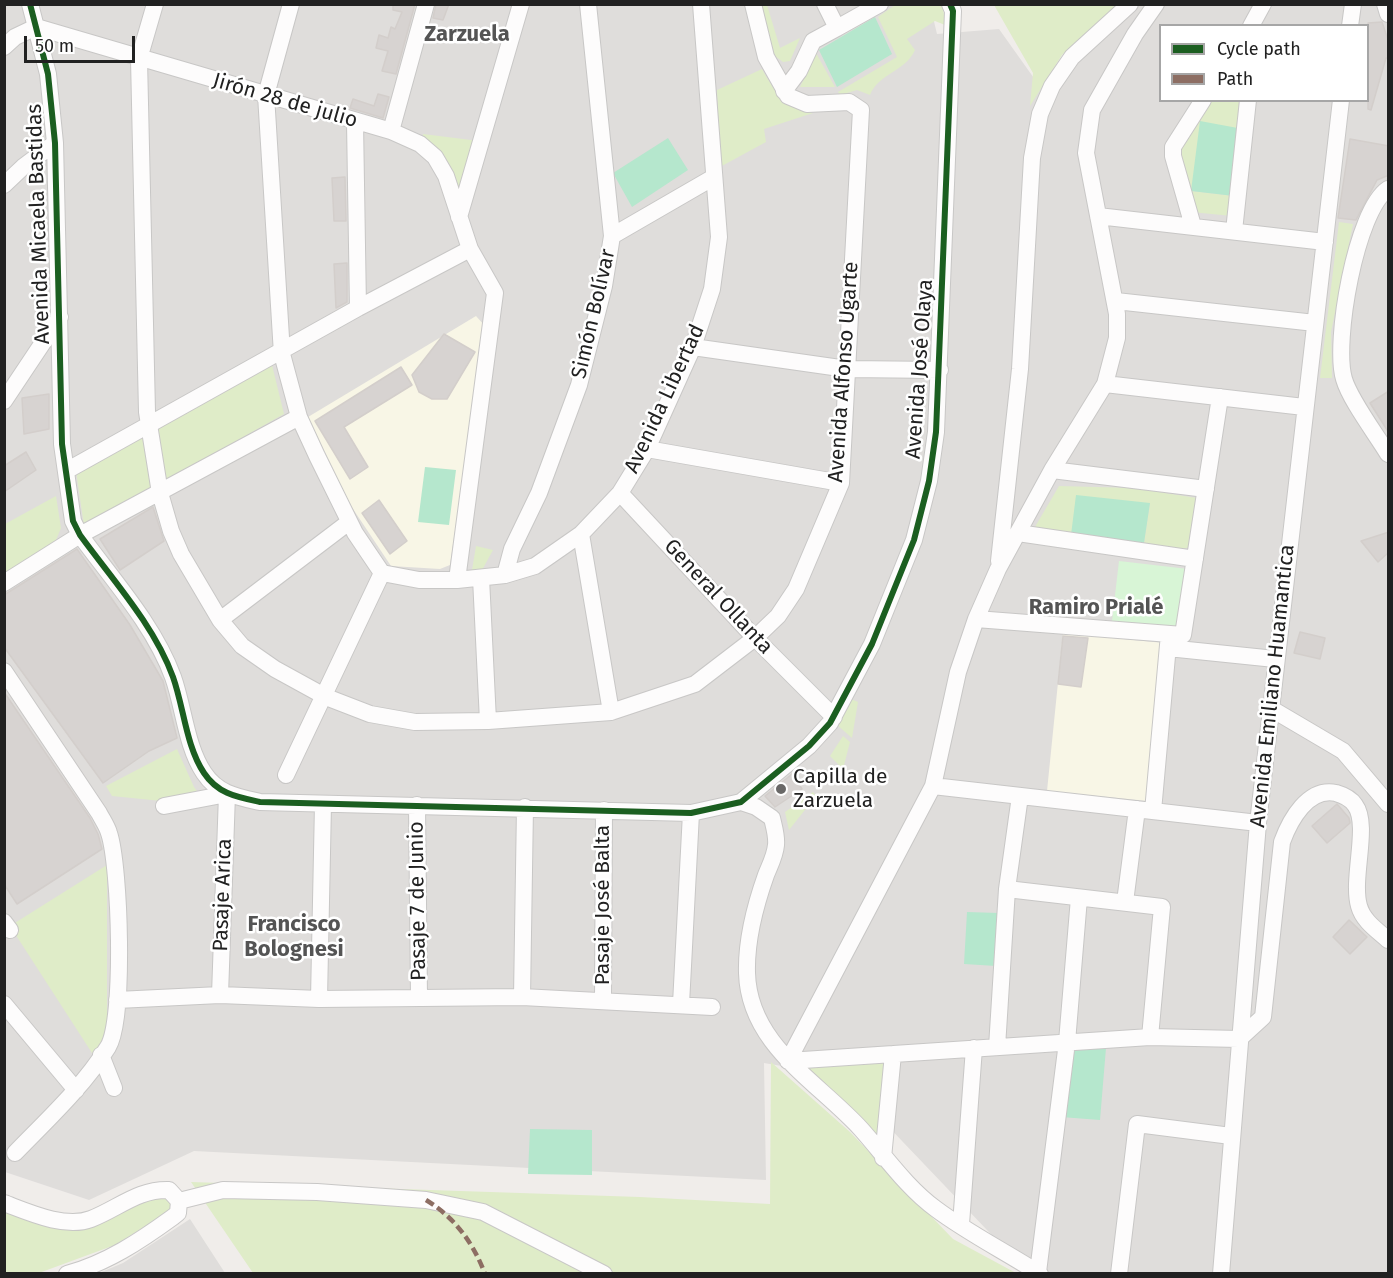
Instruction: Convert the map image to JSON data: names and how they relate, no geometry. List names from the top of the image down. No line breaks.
{"streets":{"street":["Jirón 28 de julio","Avenida Micaela Bastidas","Simón Bolívar","Avenida José Olaya","Avenida Alfonso Ugarte","Avenida Libertad","General Ollanta","Avenida Emiliano Huamantica","Pasaje Arica","Pasaje 7 de Junio","Pasaje José Balta"]},"crossings":[["Jirón 28 de julio","Avenida Micaela Bastidas"],["Jirón 28 de julio","Avenida Alfonso Ugarte"],["Jirón 28 de julio","Avenida Libertad"],["Avenida Micaela Bastidas","Pasaje Arica"],["Simón Bolívar","Avenida Libertad"],["Avenida José Olaya","General Ollanta"],["Avenida Alfonso Ugarte","General Ollanta"],["Avenida Libertad","General Ollanta"]],"districts":["Zarzuela","Ramiro Prialé","Francisco Bolognesi"],"places":["Capilla de Zarzuela"],"legend":["Cycle path","Path"],"scale_bar":"50 m"}
